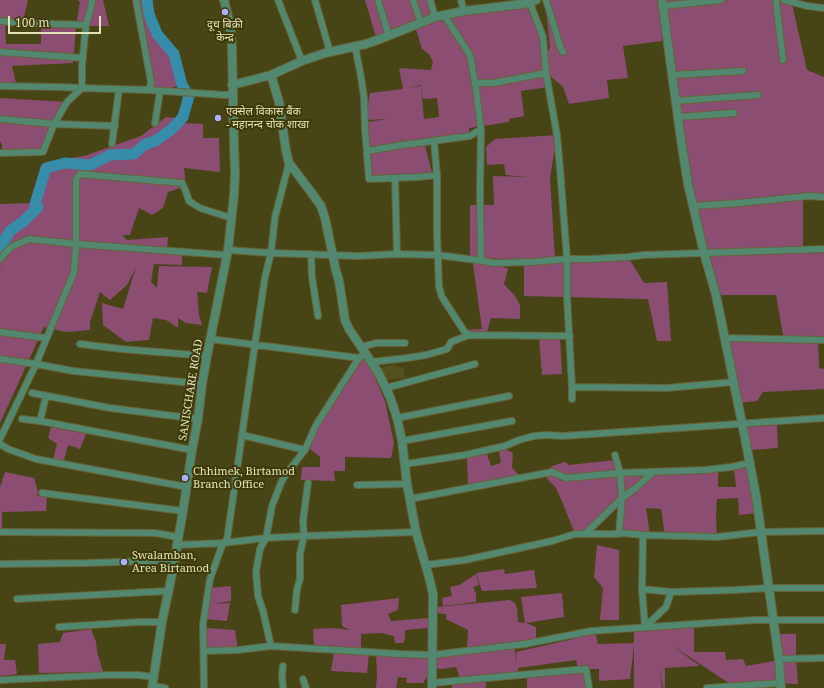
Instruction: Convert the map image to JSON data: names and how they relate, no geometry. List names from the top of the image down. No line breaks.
{"streets":{"street":["SANISCHARE ROAD"]},"places":["दूध बिक्री केन्द्र","एक्सेल विकास बैंक - महानन्द चोक शाखा","Chhimek, Birtamod Branch Office","Swalamban, Area Birtamod"],"scale_bar":"100 m"}
